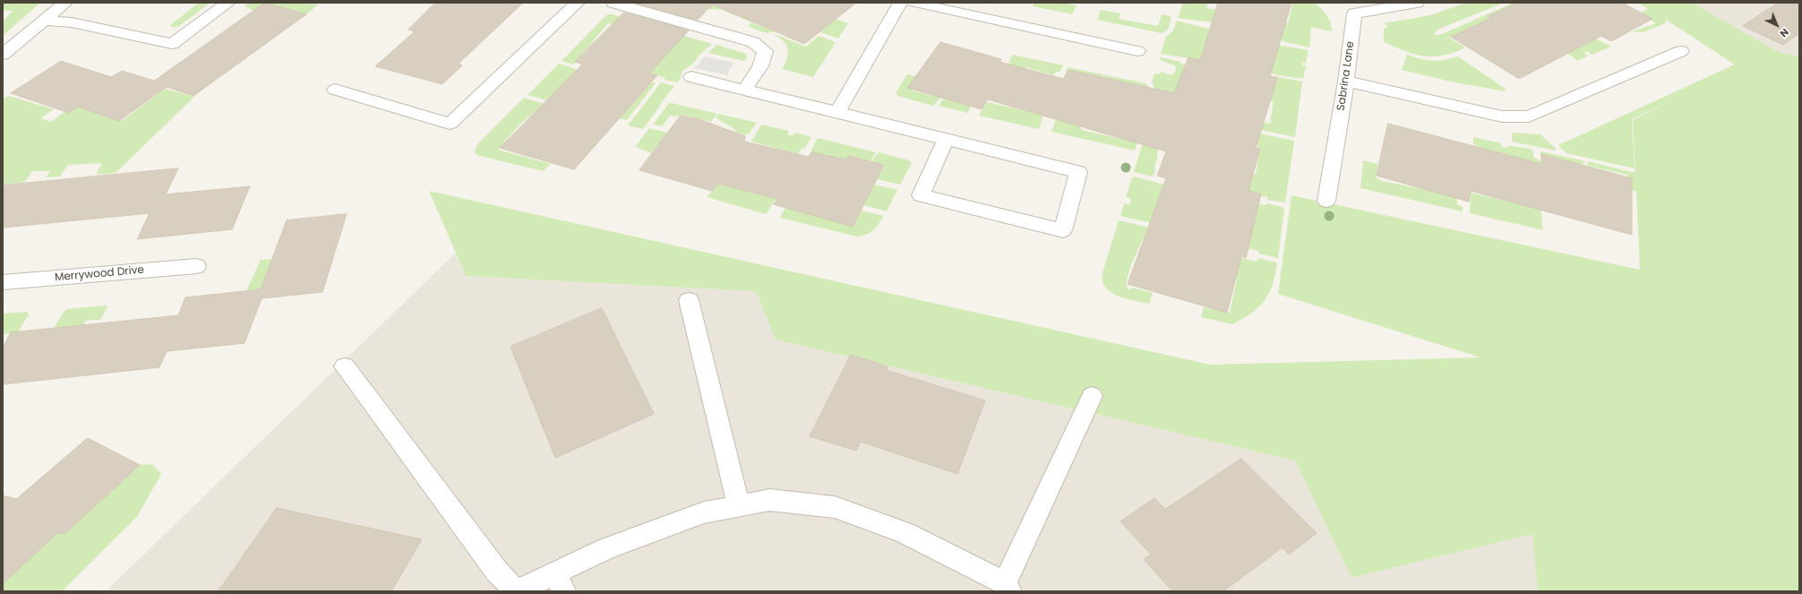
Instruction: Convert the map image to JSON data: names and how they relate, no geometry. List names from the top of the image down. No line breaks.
{"streets":{"street":["Sabrina Lane","Merrywood Drive"]},"north":"bottom right"}
